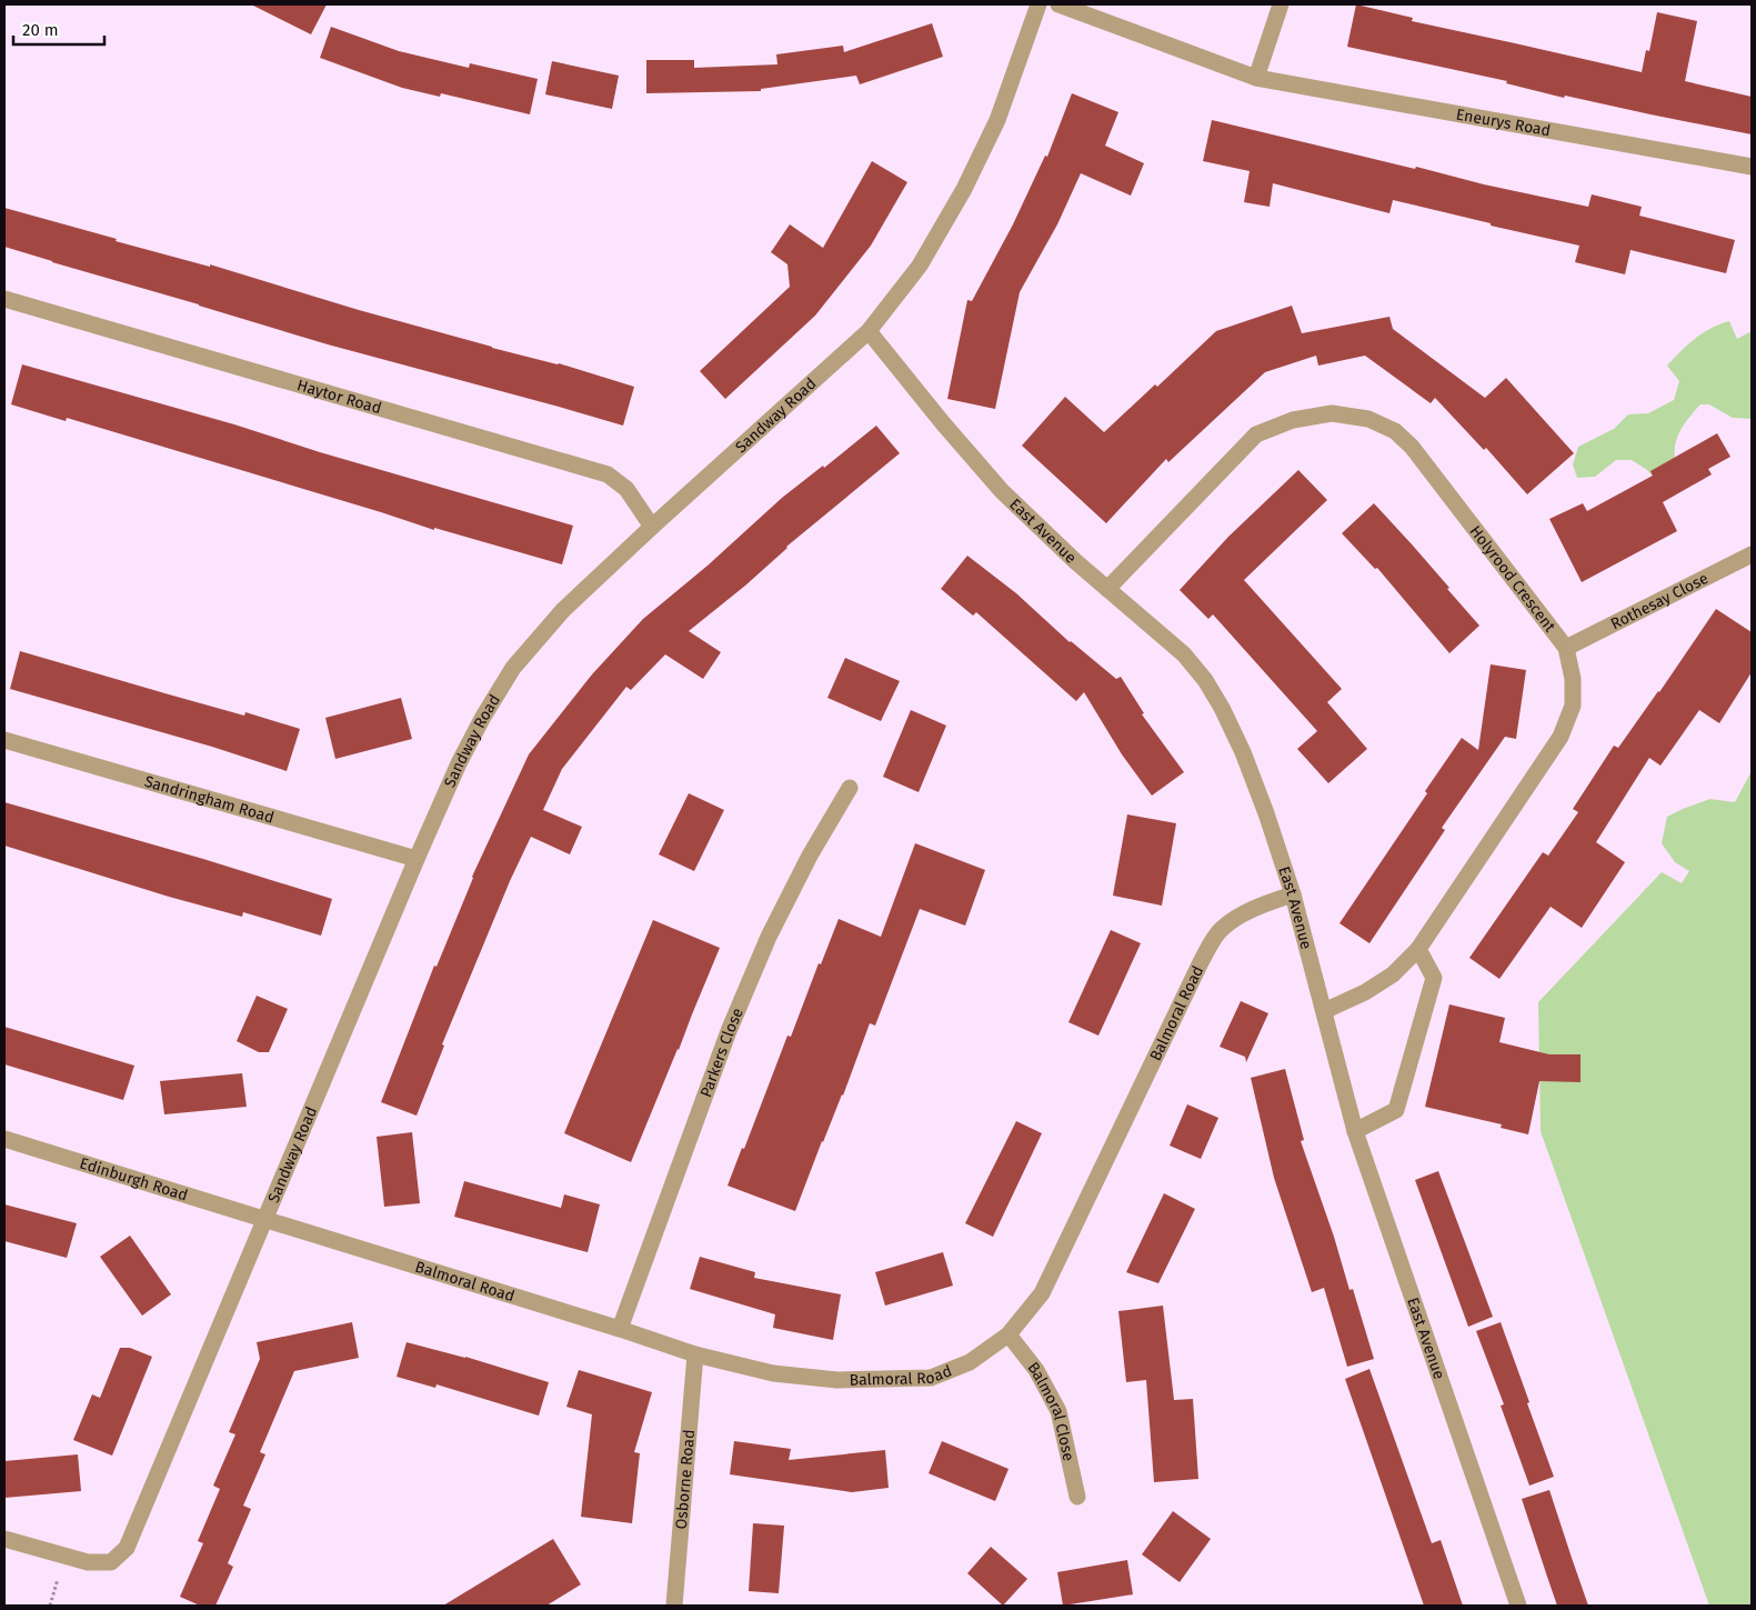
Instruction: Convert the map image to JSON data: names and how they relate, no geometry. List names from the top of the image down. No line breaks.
{"streets":{"street":["Eneurys Road","Haytor Road","Sandway Road","East Avenue","Holyrood Crescent","Rothesay Close","Sandringham Road","Balmoral Road","Parkers Close","Edinburgh Road","Balmoral Close","Osborne Road"]},"crossings":[["Haytor Road","Sandway Road"],["Sandway Road","East Avenue"],["Sandway Road","Sandringham Road"],["Sandway Road","Balmoral Road"],["Sandway Road","Edinburgh Road"],["East Avenue","Holyrood Crescent"],["East Avenue","Balmoral Road"],["Holyrood Crescent","Rothesay Close"],["Balmoral Road","Parkers Close"],["Balmoral Road","Edinburgh Road"],["Balmoral Road","Balmoral Close"],["Balmoral Road","Osborne Road"]],"scale_bar":"20 m"}
